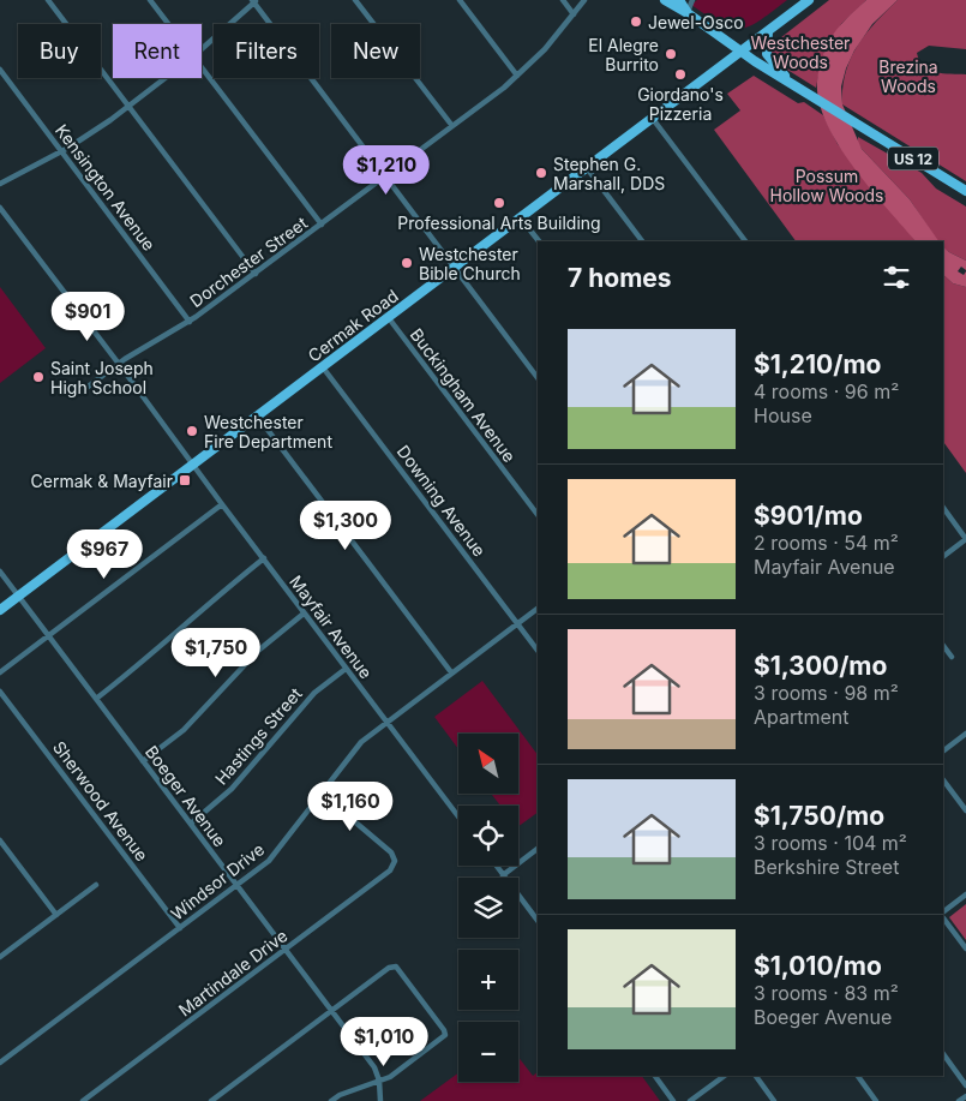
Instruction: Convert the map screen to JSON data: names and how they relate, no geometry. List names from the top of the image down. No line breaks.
{"streets":{"main road":["US 12","Cermak Road"],"street":["Kensington Avenue","Dorchester Street","Buckingham Avenue","Downing Avenue","Mayfair Avenue","Hastings Street","Boeger Avenue","Sherwood Avenue","Windsor Drive","Martindale Drive"]},"crossings":[["US 12","Cermak Road"],["Kensington Avenue","Dorchester Street"],["Dorchester Street","Mayfair Avenue"],["Cermak Road","Buckingham Avenue"],["Cermak Road","Downing Avenue"],["Cermak Road","Mayfair Avenue"],["Cermak Road","Boeger Avenue"],["Downing Avenue","Windsor Drive"],["Mayfair Avenue","Hastings Street"],["Mayfair Avenue","Windsor Drive"],["Hastings Street","Boeger Avenue"],["Boeger Avenue","Windsor Drive"],["Boeger Avenue","Martindale Drive"],["Sherwood Avenue","Windsor Drive"],["Windsor Drive","Martindale Drive"]],"parks":["Westchester Woods","Brezina Woods","Possum Hollow Woods"],"places":{"other":["Jewel-Osco","El Alegre Burrito","Giordano's Pizzeria","Stephen G. Marshall, DDS","Professional Arts Building","Westchester Bible Church","Saint Joseph High School","Westchester Fire Department"],"transit":["Cermak & Mayfair"]},"north":"top left","page":{"chip":["Buy","Rent","Filters","New"],"price":["$1,210","$901","$1,300","$967","$1,750","$1,160","$1,010"],"heading":"7 homes","list":[{"name":"$1,210/mo","note":"4 rooms · 96 m² · House"},{"name":"$901/mo","note":"2 rooms · 54 m² · Mayfair Avenue"},{"name":"$1,300/mo","note":"3 rooms · 98 m² · Apartment"},{"name":"$1,750/mo","note":"3 rooms · 104 m² · Berkshire Street"},{"name":"$1,010/mo","note":"3 rooms · 83 m² · Boeger Avenue"}],"map_buttons":["+","−"]}}
